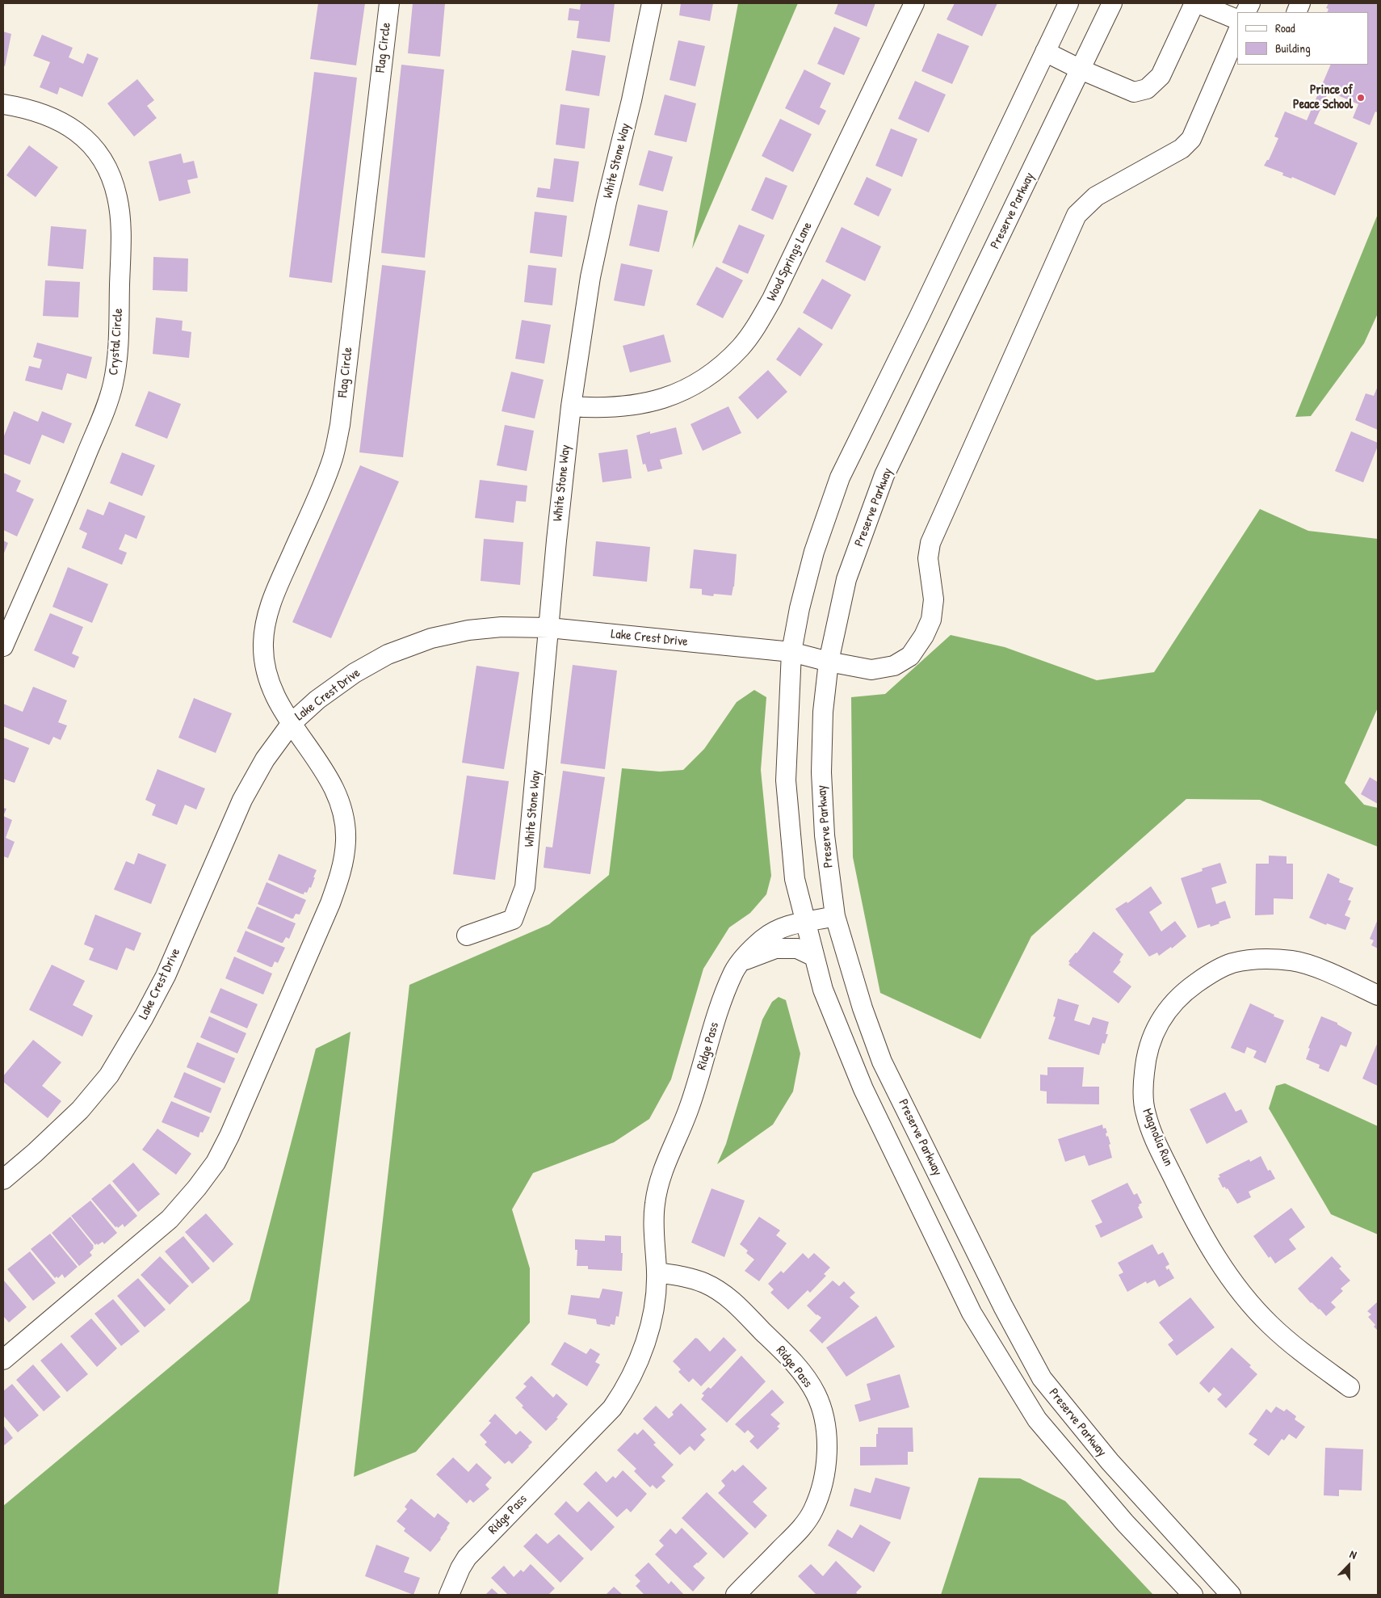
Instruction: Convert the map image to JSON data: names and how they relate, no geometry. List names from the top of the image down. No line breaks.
{"streets":{"street":["Flag Circle","White Stone Way","Preserve Parkway","Wood Springs Lane","Crystal Circle","Lake Crest Drive","Ridge Pass","Magnolia Run"]},"crossings":[["Flag Circle","Lake Crest Drive"],["White Stone Way","Wood Springs Lane"],["White Stone Way","Lake Crest Drive"],["Preserve Parkway","Lake Crest Drive"],["Preserve Parkway","Ridge Pass"]],"places":["Prince of Peace School"],"legend":["Road","Building"],"north":"top"}
